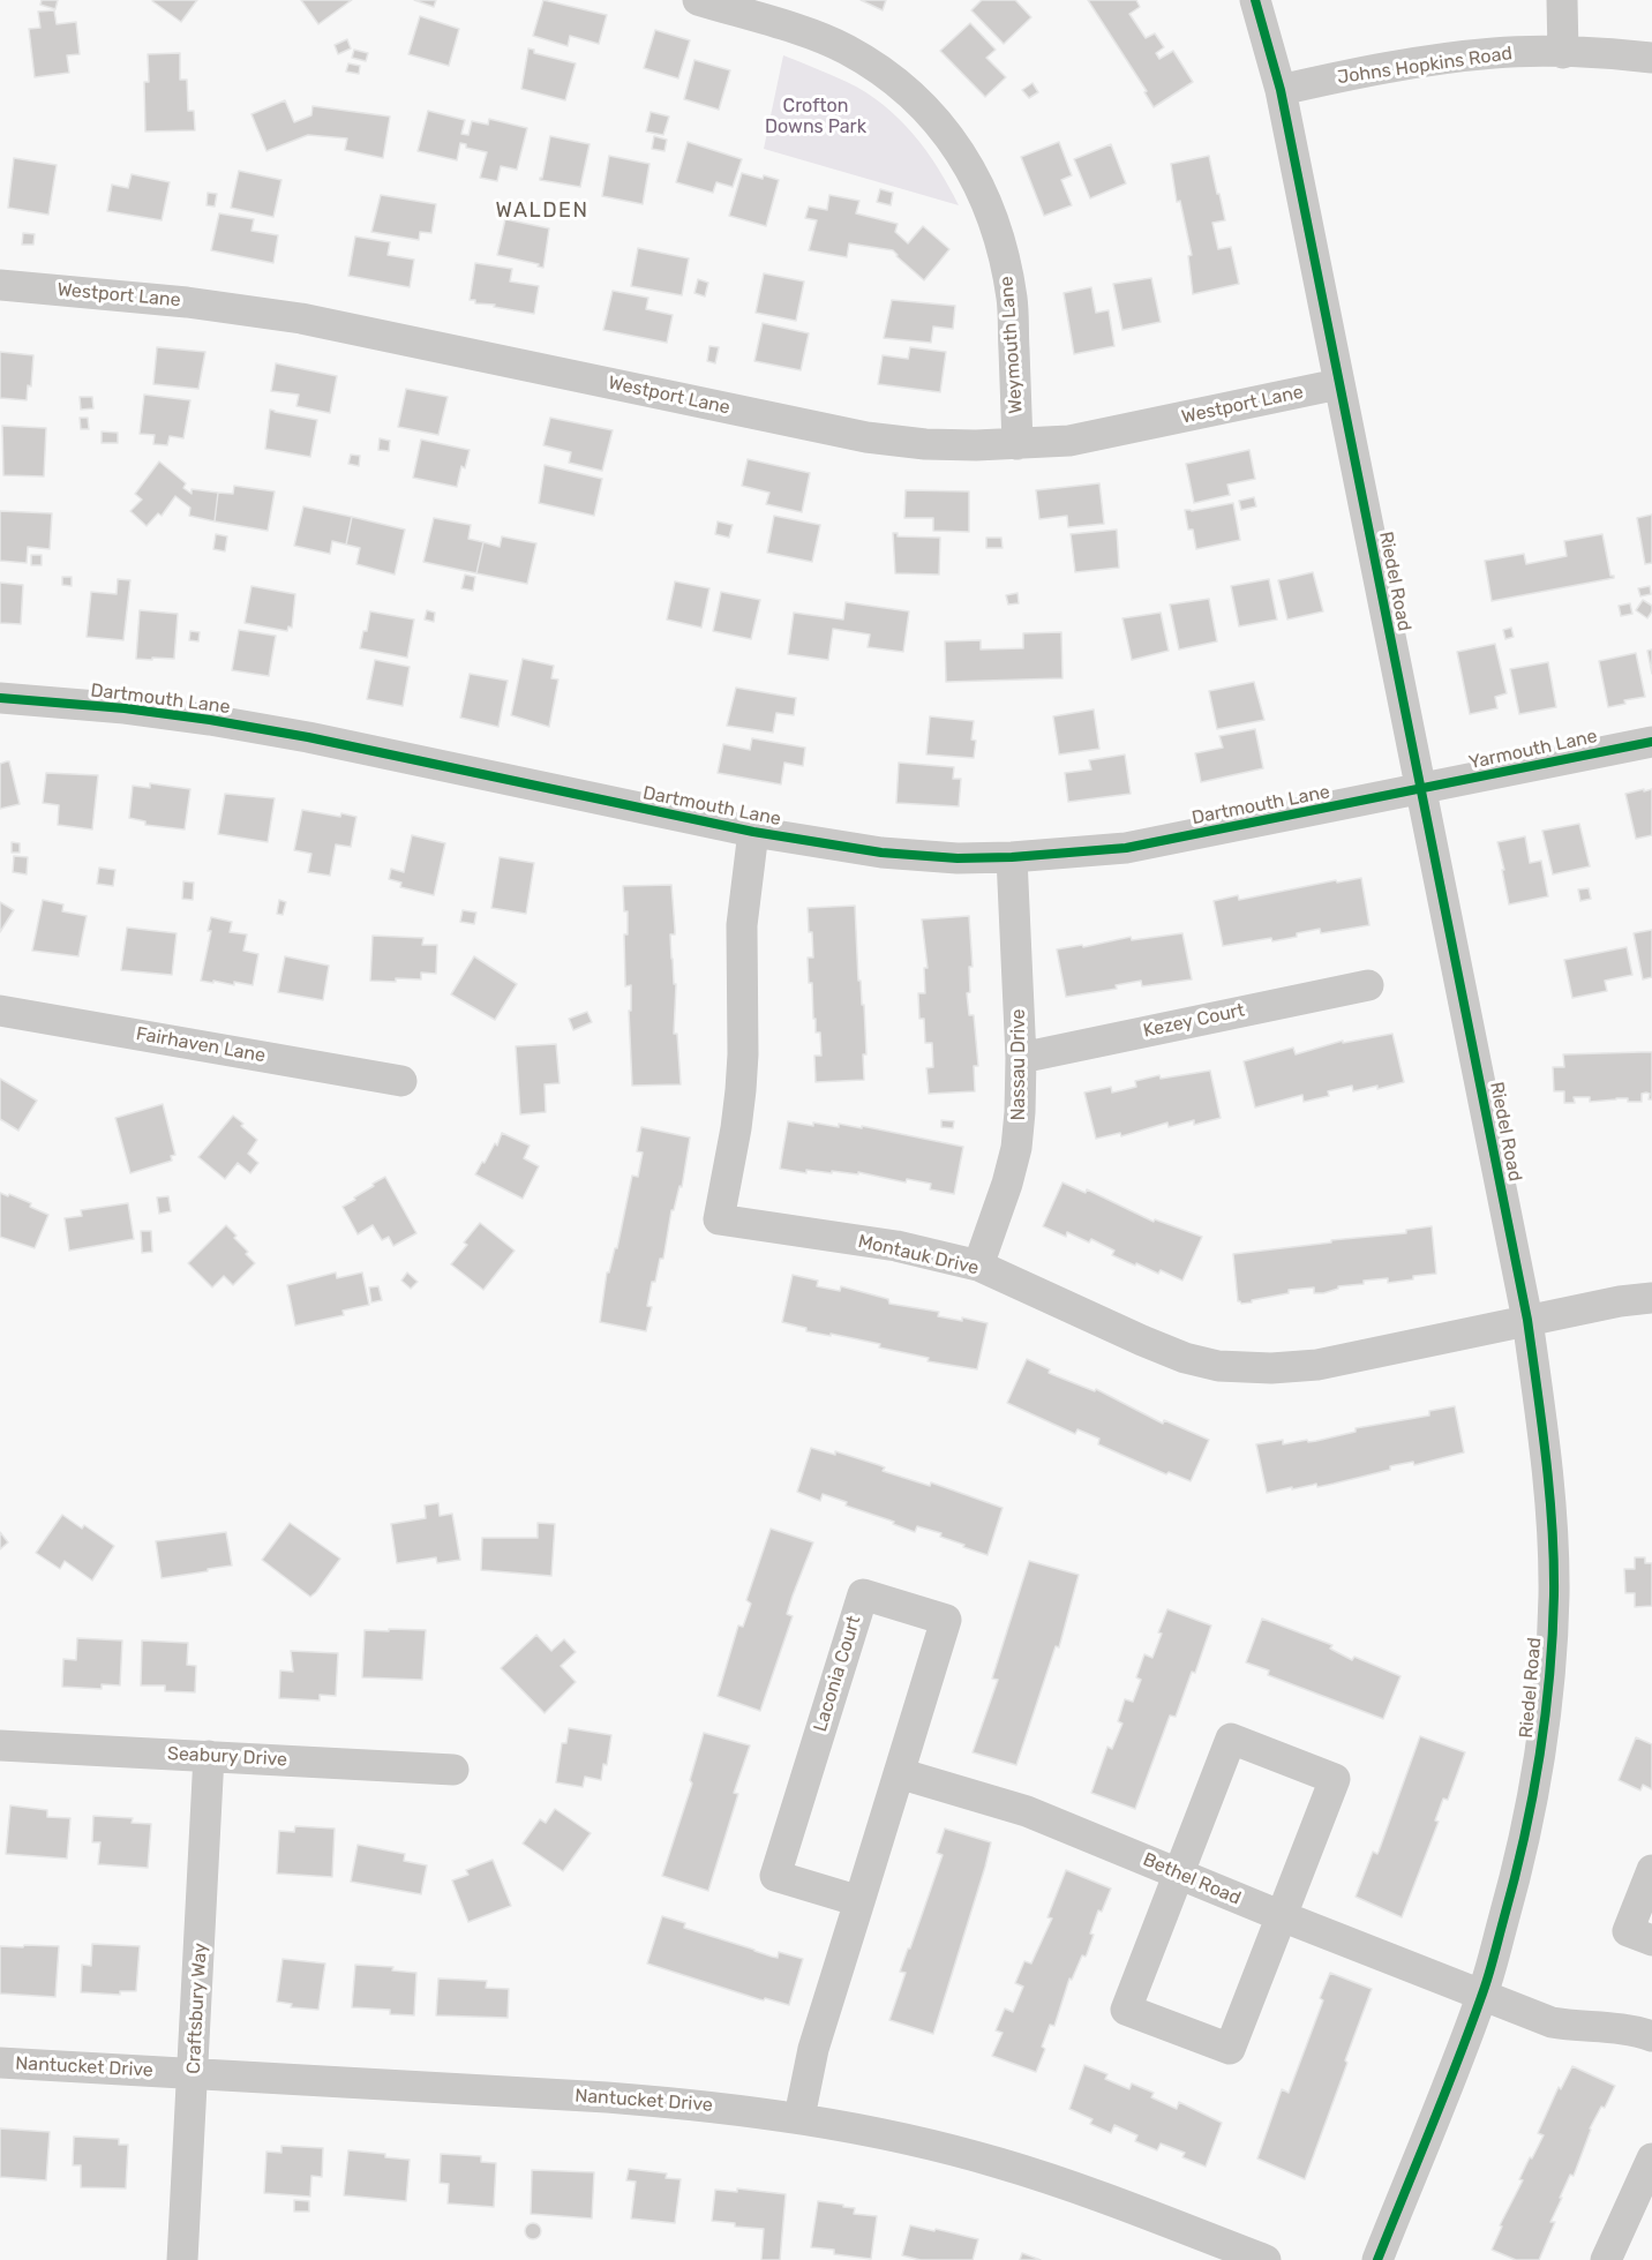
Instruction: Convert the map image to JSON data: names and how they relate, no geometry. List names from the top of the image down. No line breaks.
{"streets":{"street":["Johns Hopkins Road","Westport Lane","Weymouth Lane","Riedel Road","Dartmouth Lane","Yarmouth Lane","Kezey Court","Fairhaven Lane","Nassau Drive","Montauk Drive","Laconia Court","Seabury Drive","Bethel Road","Craftsbury Way","Nantucket Drive"]},"crossings":[["Johns Hopkins Road","Riedel Road"],["Westport Lane","Weymouth Lane"],["Westport Lane","Riedel Road"],["Riedel Road","Dartmouth Lane"],["Riedel Road","Yarmouth Lane"],["Riedel Road","Montauk Drive"],["Riedel Road","Bethel Road"],["Dartmouth Lane","Yarmouth Lane"],["Dartmouth Lane","Nassau Drive"],["Dartmouth Lane","Montauk Drive"],["Kezey Court","Nassau Drive"],["Nassau Drive","Montauk Drive"],["Laconia Court","Bethel Road"],["Laconia Court","Nantucket Drive"],["Seabury Drive","Craftsbury Way"],["Craftsbury Way","Nantucket Drive"]],"districts":["WALDEN"],"parks":["Crofton Downs Park"]}
